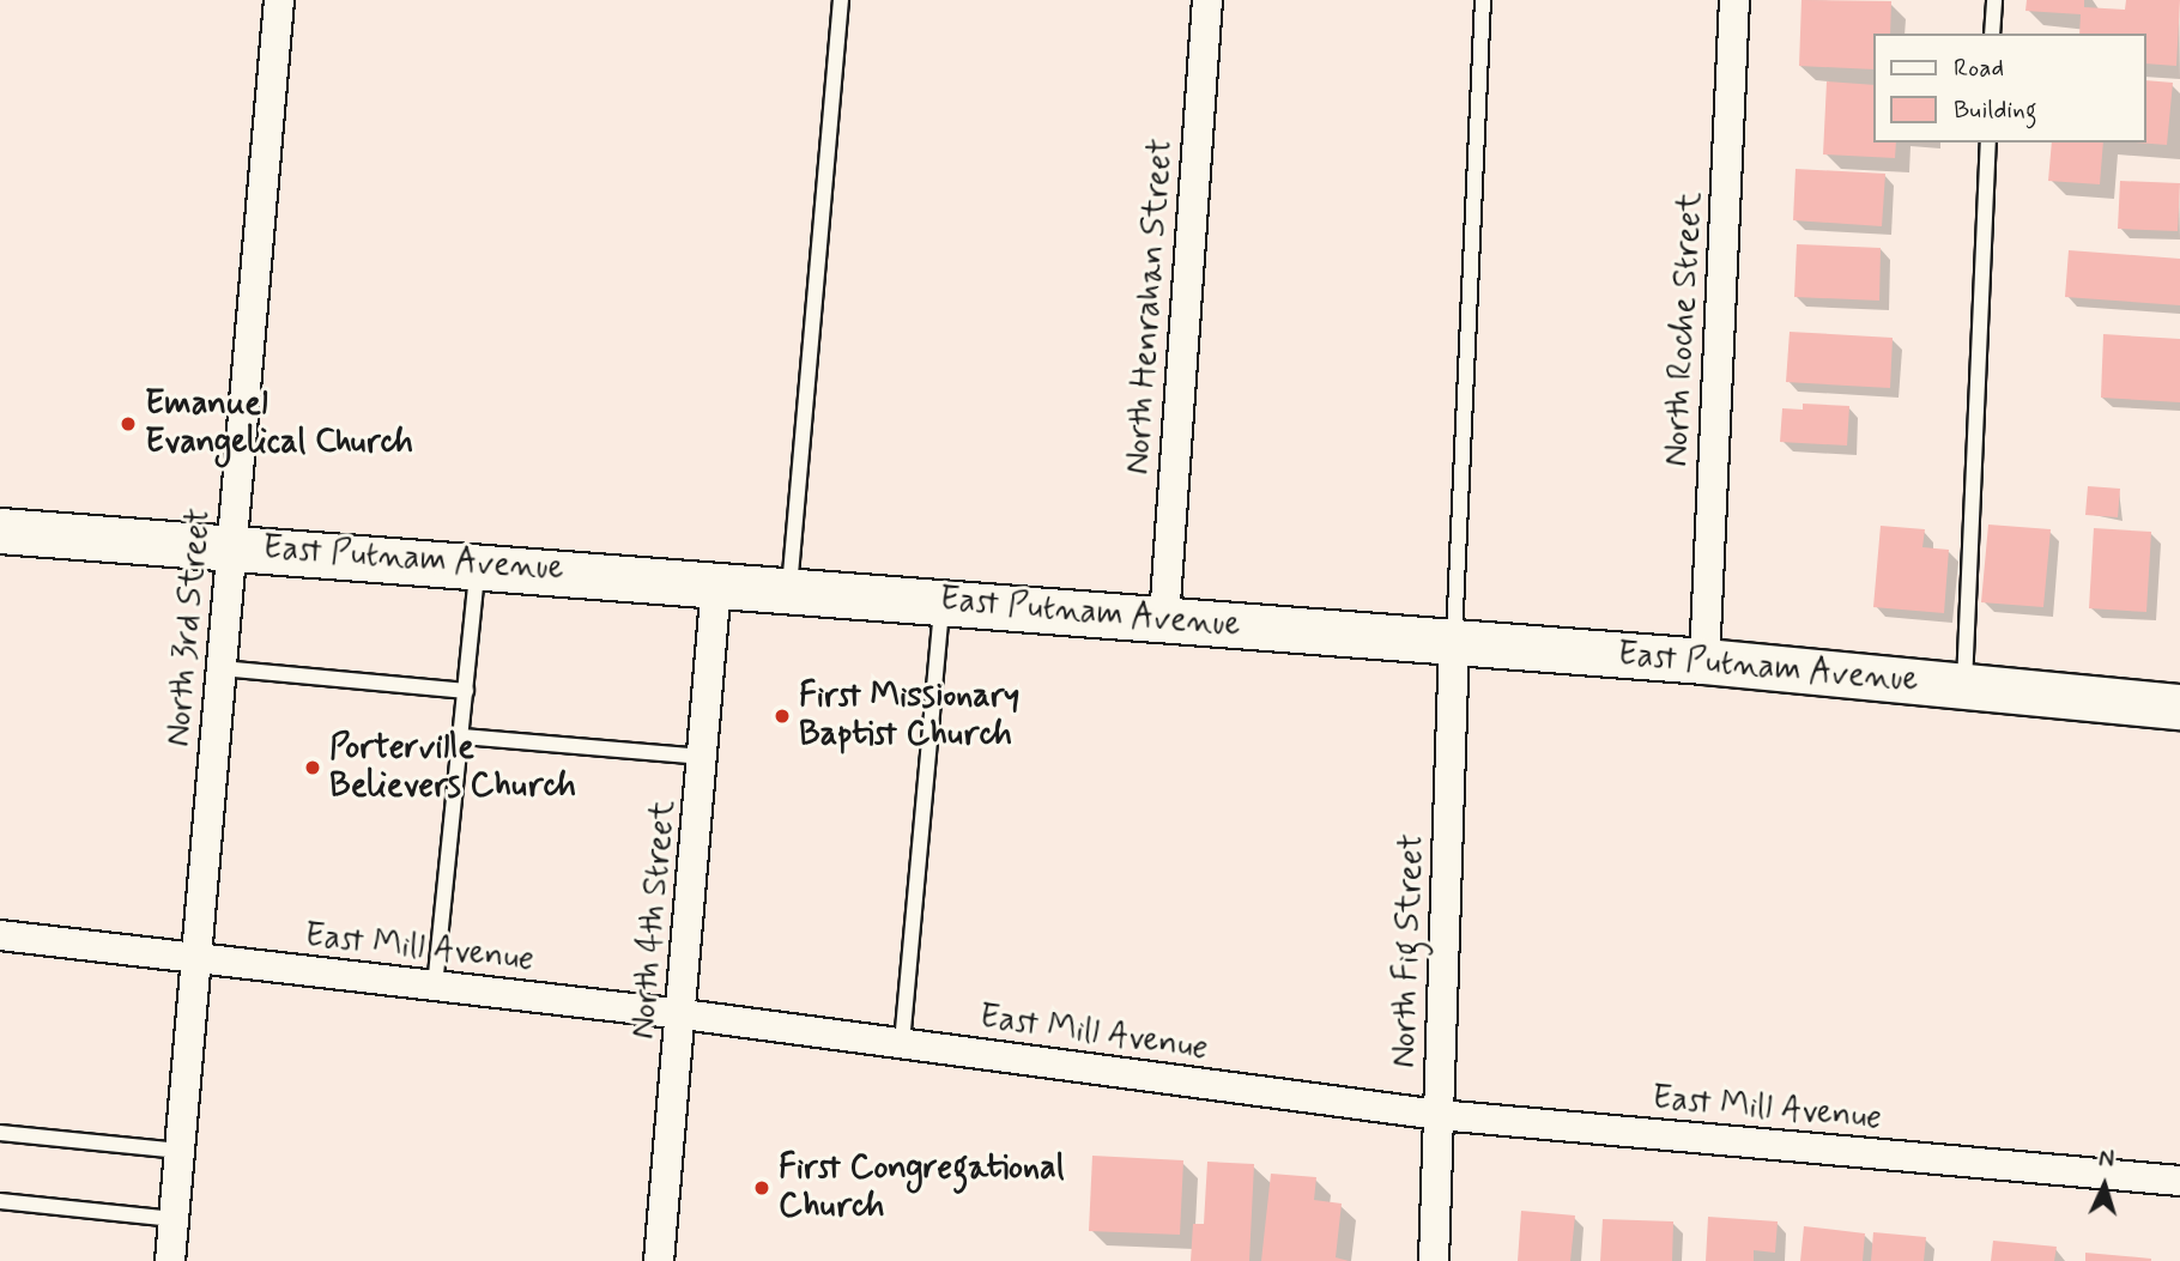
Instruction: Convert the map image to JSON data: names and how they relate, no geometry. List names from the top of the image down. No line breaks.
{"streets":{"street":["North Henrahan Street","North Roche Street","East Putnam Avenue","North 3rd Street","North 4th Street","East Mill Avenue","North Fig Street"]},"crossings":[["North Henrahan Street","East Putnam Avenue"],["North Roche Street","East Putnam Avenue"],["East Putnam Avenue","North 3rd Street"],["East Putnam Avenue","North 4th Street"],["East Putnam Avenue","North Fig Street"],["North 3rd Street","East Mill Avenue"],["North 4th Street","East Mill Avenue"],["East Mill Avenue","North Fig Street"]],"places":["Emanuel Evangelical Church","First Missionary Baptist Church","Porterville Believers Church","First Congregational Church"],"legend":["Road","Building"],"north":"top"}
